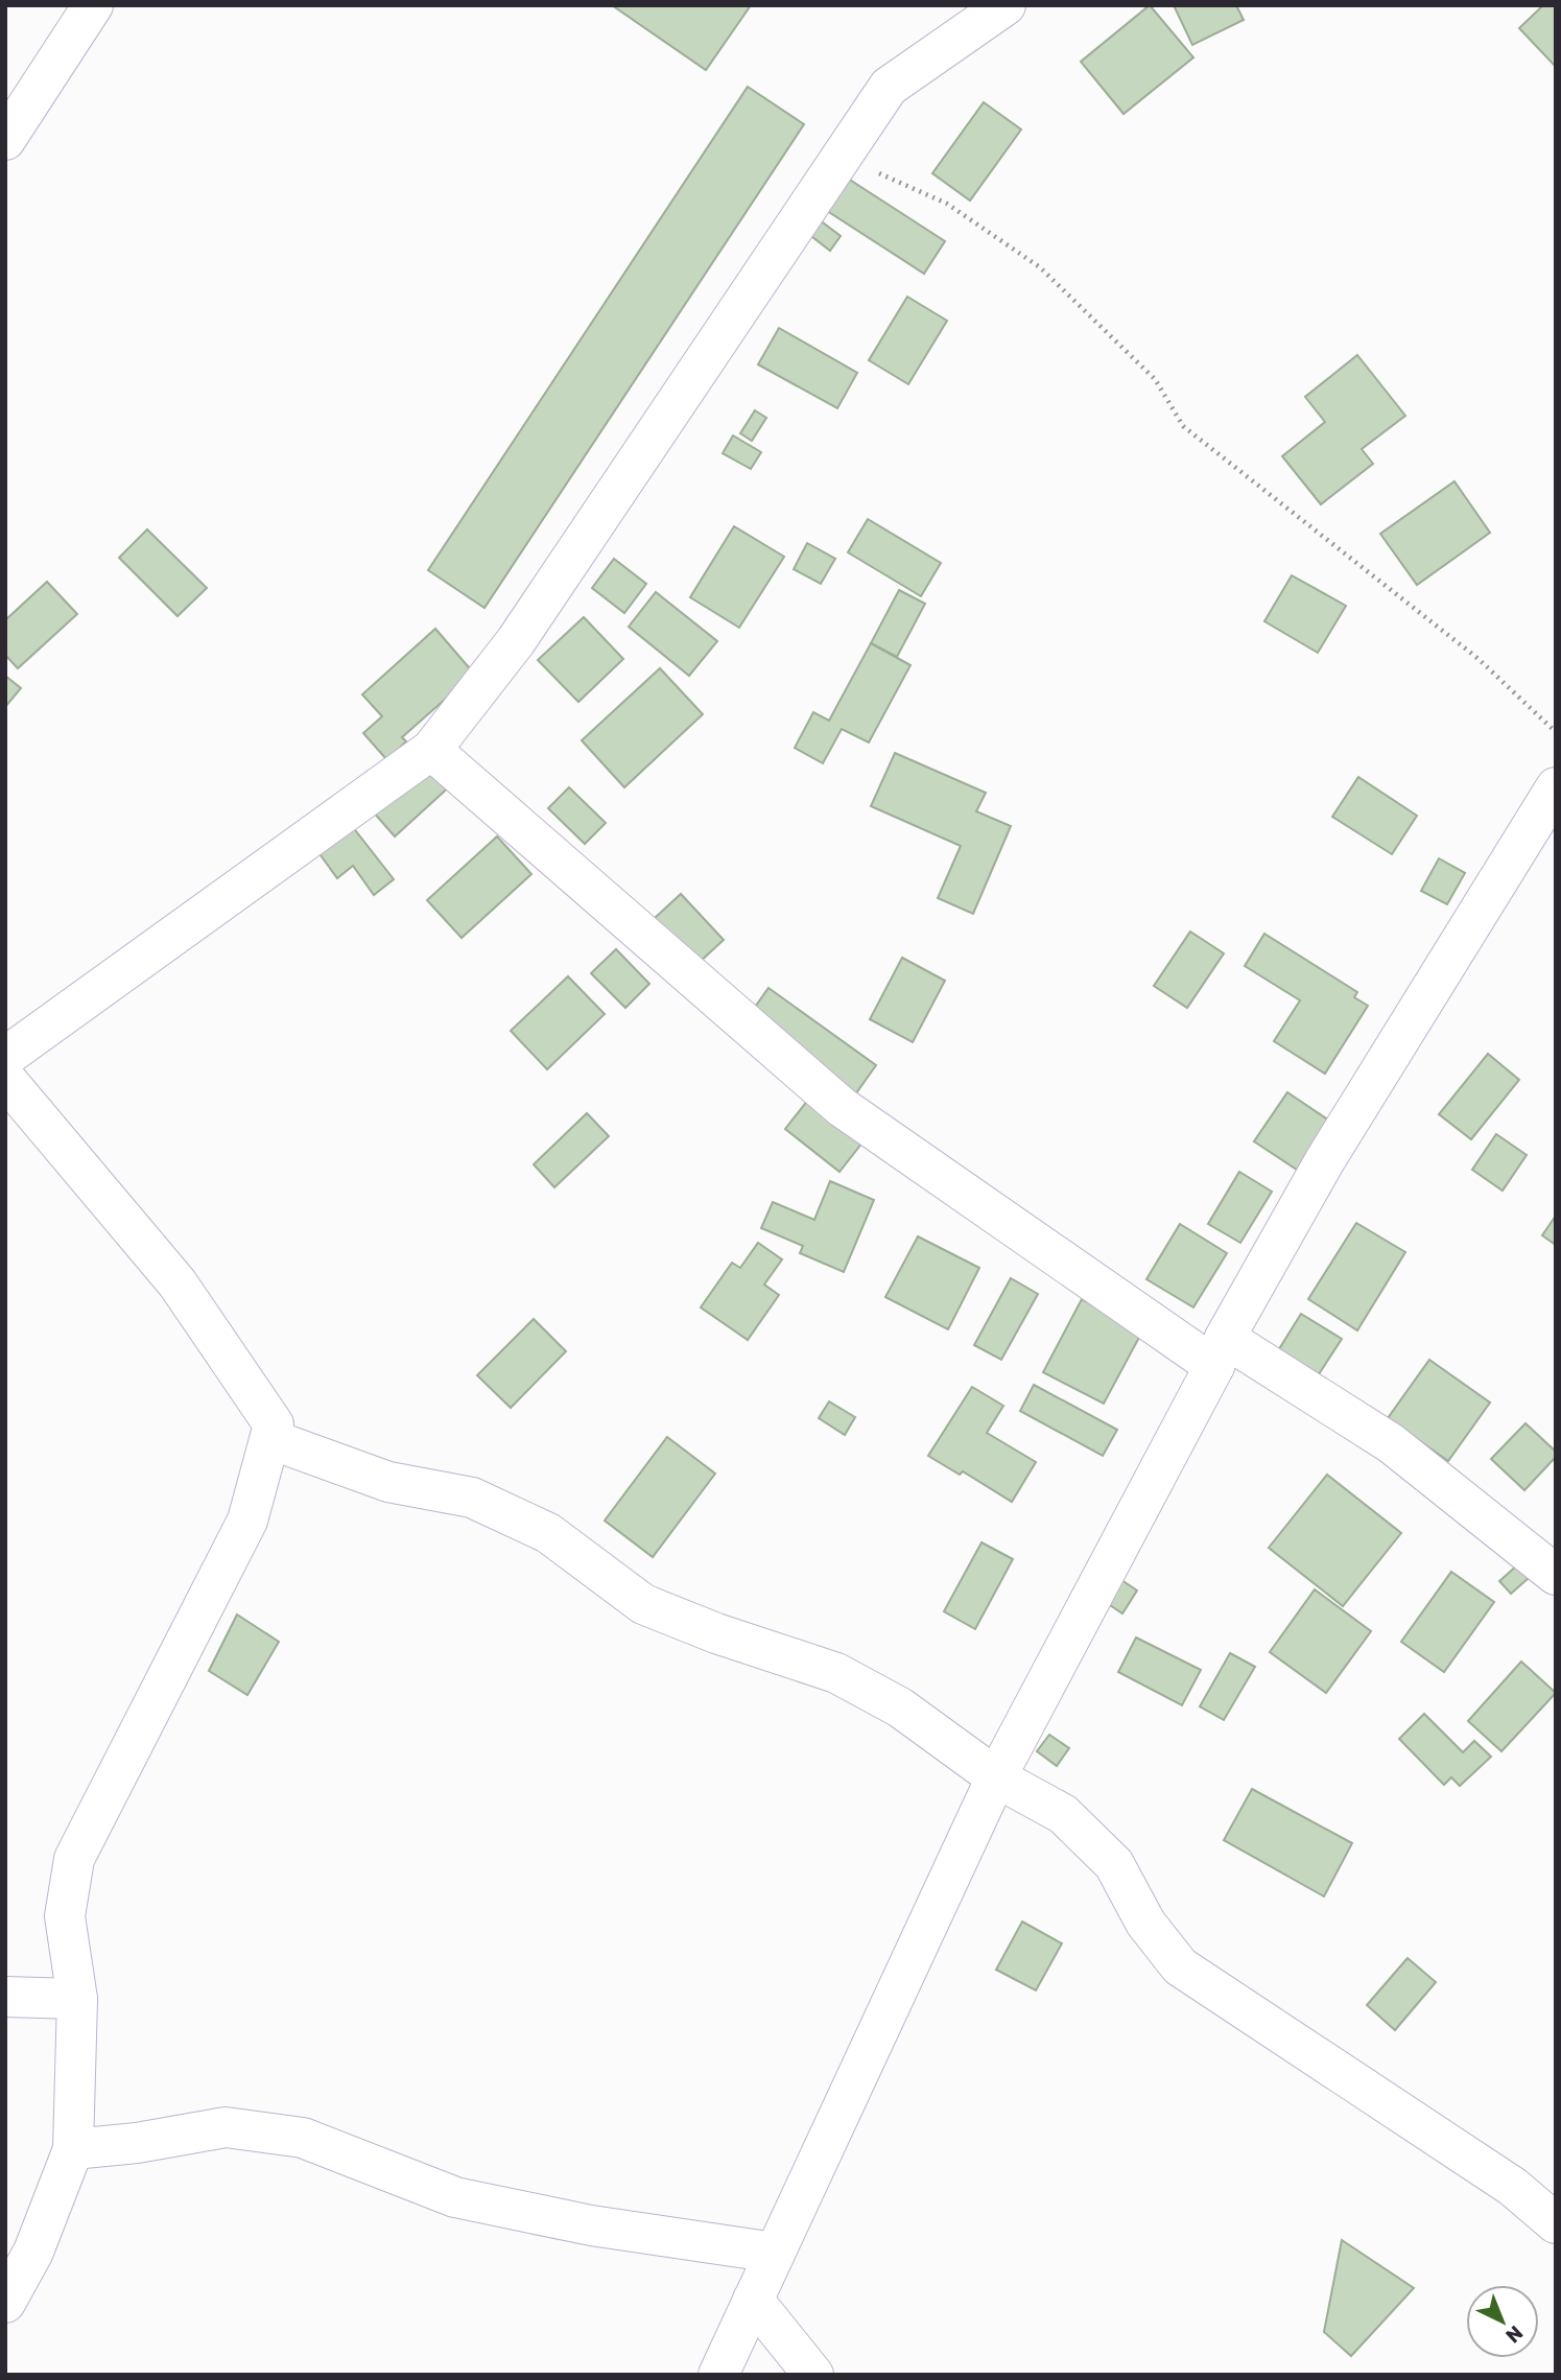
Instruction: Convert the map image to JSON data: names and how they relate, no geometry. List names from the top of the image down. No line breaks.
{"north":"bottom right"}
